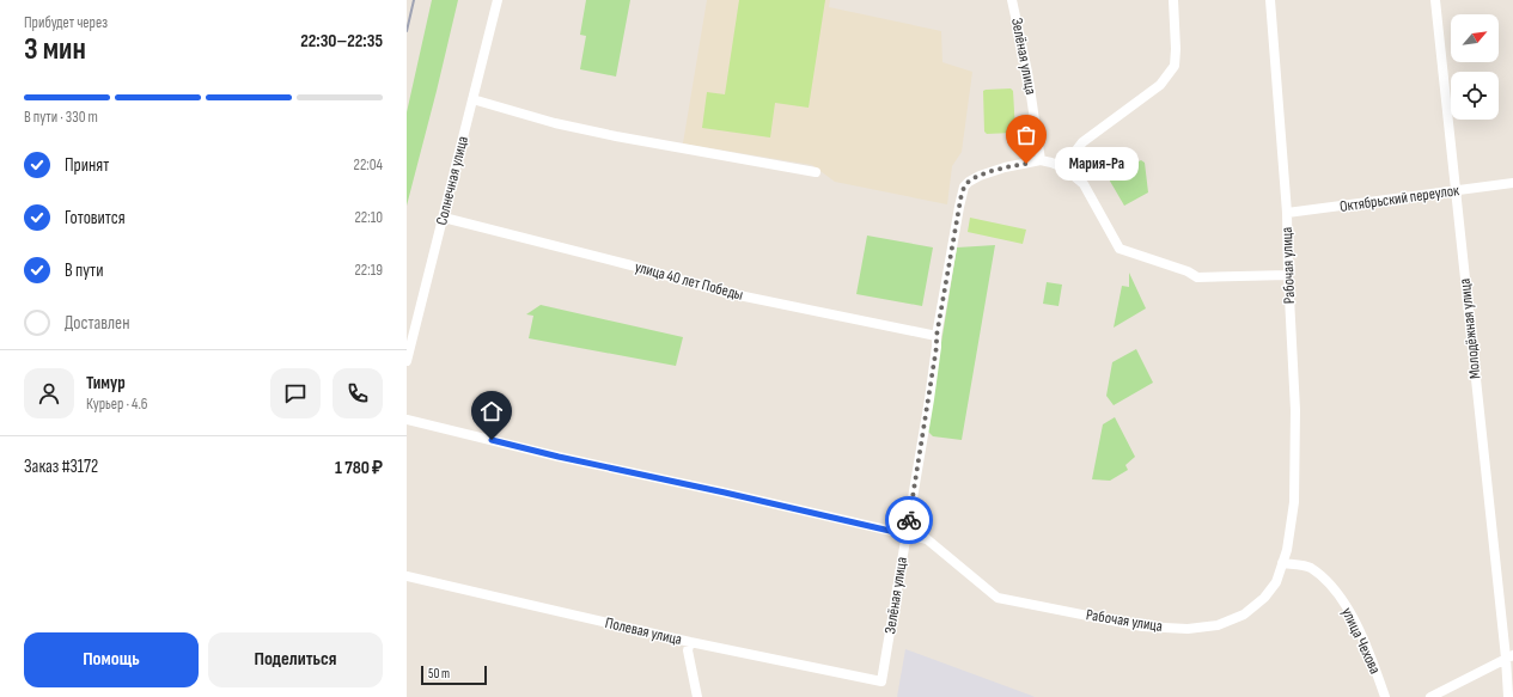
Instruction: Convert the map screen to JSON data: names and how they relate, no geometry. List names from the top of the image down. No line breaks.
{"streets":{"street":["Зелёная улица","Солнечная улица","Октябрьский переулок","Рабочая улица","улица 40 лет Победы","Молодёжная улица","Полевая улица","улица Чехова"]},"crossings":[["Зелёная улица","Рабочая улица"],["Зелёная улица","улица 40 лет Победы"],["Зелёная улица","Полевая улица"],["Солнечная улица","улица 40 лет Победы"],["Октябрьский переулок","Рабочая улица"],["Октябрьский переулок","Молодёжная улица"],["Рабочая улица","улица Чехова"]],"places":["Мария-Ра"],"scale_bar":"50 m","north":"top right","page":{"heading":["3 мин","Прибудет через","22:30–22:35"],"panel":["Тимур","Курьер · 4.6","Заказ #3172","1 780 ₽"],"bar":"В пути · 330 m","list":[["Принят","22:04"],["Готовится","22:10"],["В пути","22:19"],"Доставлен"],"bubble":"Мария-Ра","buttons":["Помощь","Поделиться"],"scale":"50 m"}}
